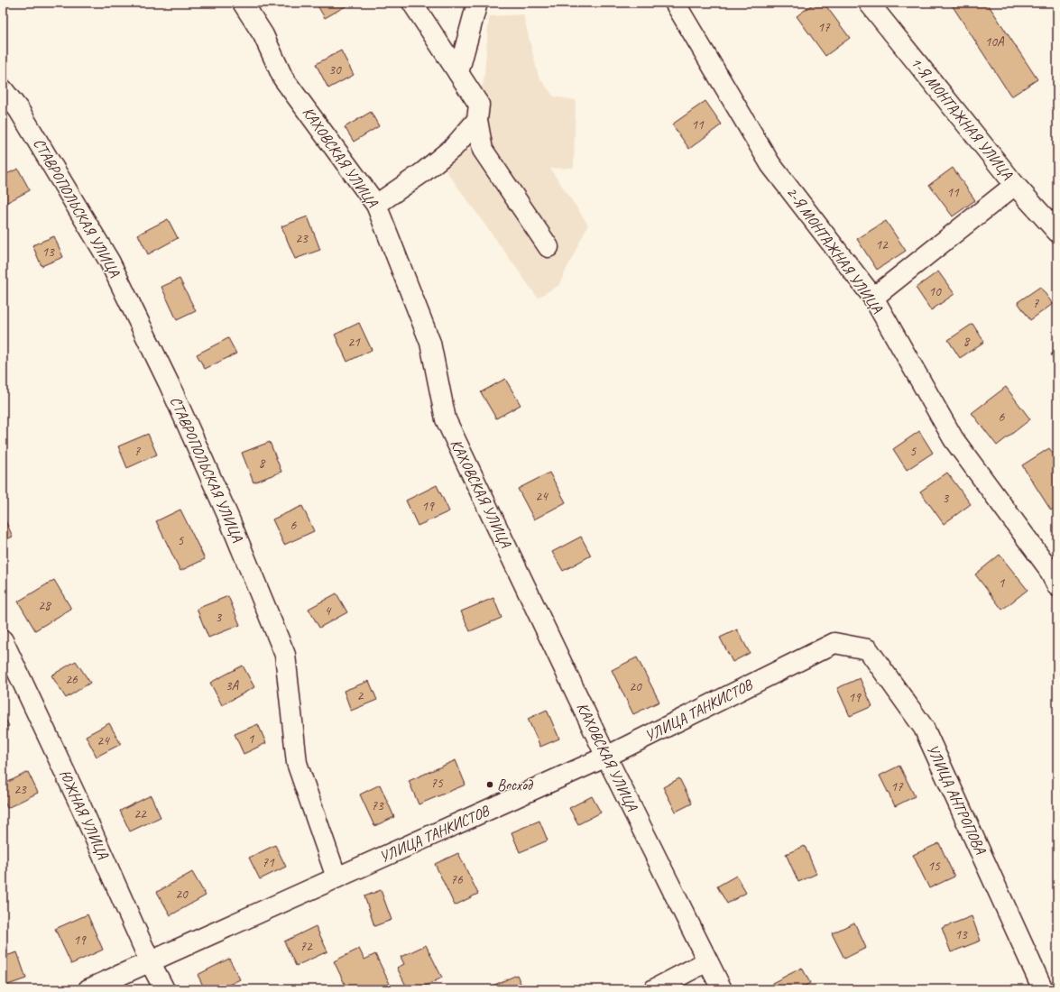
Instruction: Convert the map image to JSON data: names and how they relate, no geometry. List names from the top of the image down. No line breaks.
{"streets":{"street":["1-Я МОНТАЖНАЯ УЛИЦА","КАХОВСКАЯ УЛИЦА","СТАВРОПОЛЬСКАЯ УЛИЦА","2-Я МОНТАЖНАЯ УЛИЦА","УЛИЦА ТАНКИСТОВ","УЛИЦА АНТРОПОВА","ЮЖНАЯ УЛИЦА"]},"crossings":[["КАХОВСКАЯ УЛИЦА","УЛИЦА ТАНКИСТОВ"],["СТАВРОПОЛЬСКАЯ УЛИЦА","УЛИЦА ТАНКИСТОВ"],["УЛИЦА ТАНКИСТОВ","УЛИЦА АНТРОПОВА"],["УЛИЦА ТАНКИСТОВ","ЮЖНАЯ УЛИЦА"]],"places":["Восход"],"house_numbers":["17","10А","30","11","11","23","12","13","10","7","8","21","6","7","5","8","24","3","19","6","5","1","28","4","3","26","3А","20","2","19","1","24","75","17","23","73","22","71","15","76","20","13","19","72"]}
